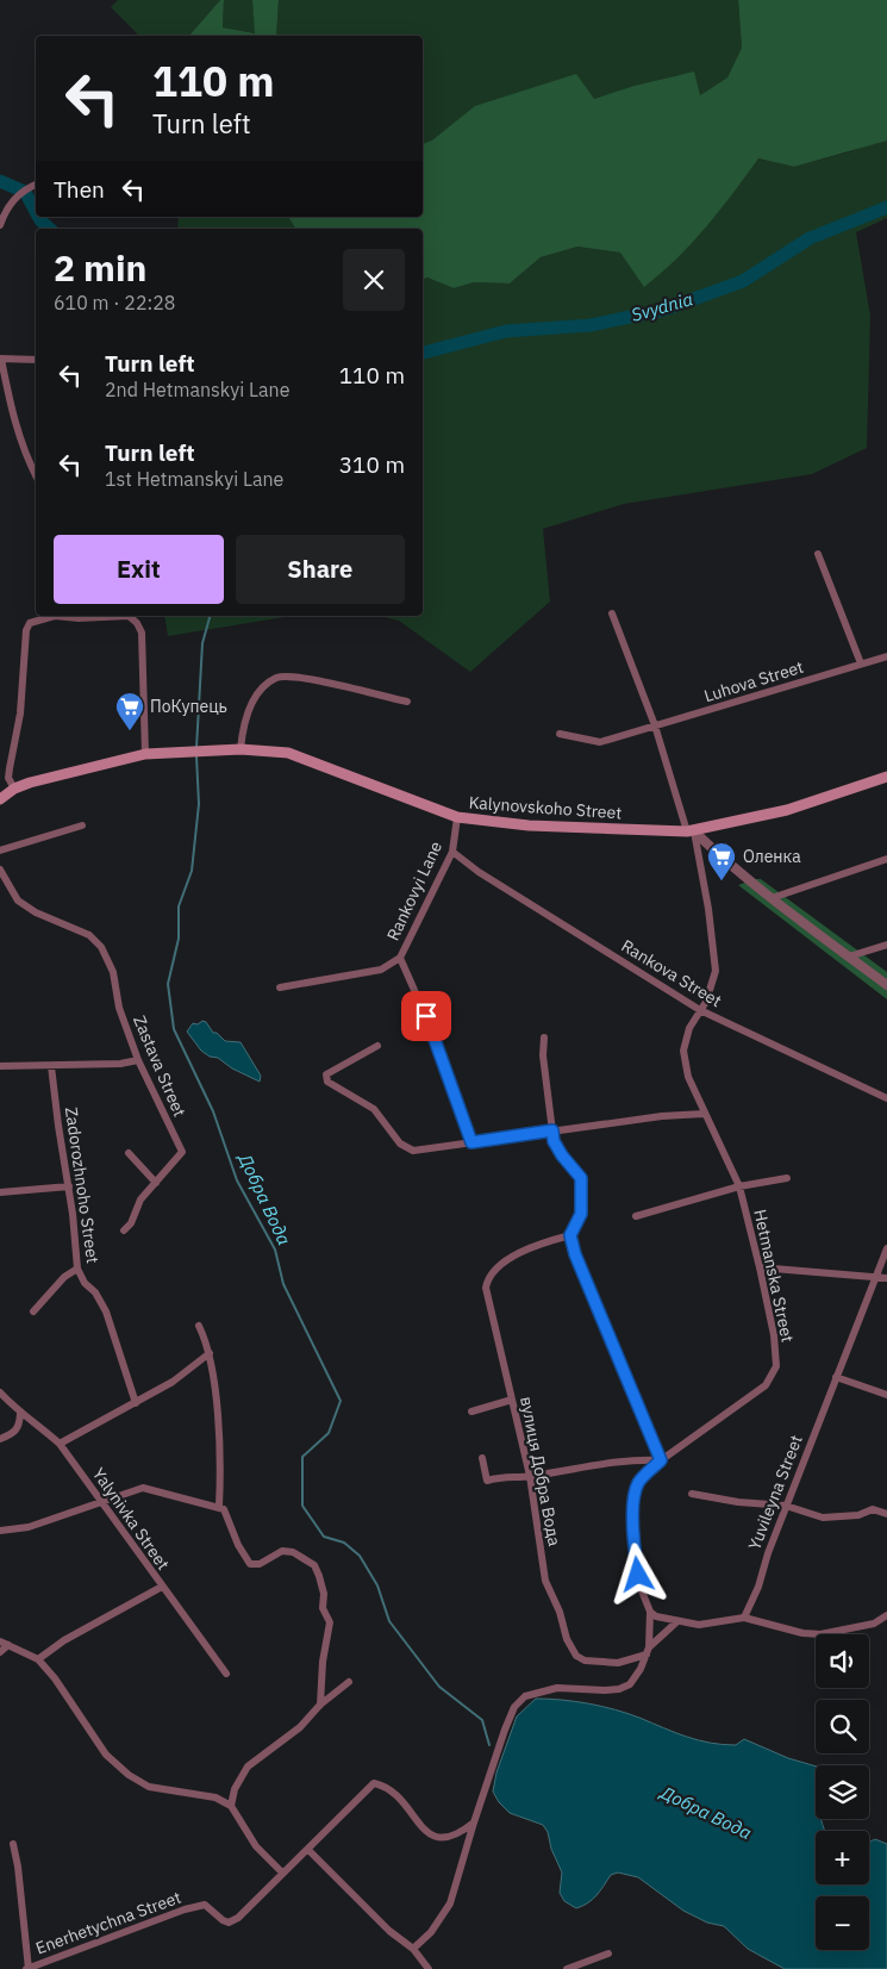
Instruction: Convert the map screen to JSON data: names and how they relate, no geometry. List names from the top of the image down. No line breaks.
{"streets":{"main road":["Kalynovskoho Street"],"street":["Luhova Street","Rankovyi Lane","Rankova Street","Zastava Street","Zadorozhnoho Street","Hetmanska Street","вулиця Добра Вода","Yuvileyna Street","Yalynivka Street","Enerhetychna Street"]},"crossings":[["Luhova Street","Hetmanska Street"],["Kalynovskoho Street","Rankovyi Lane"],["Kalynovskoho Street","Hetmanska Street"],["Rankovyi Lane","Rankova Street"],["Rankova Street","Hetmanska Street"]],"water":["Svydnia","Добра Вода"],"places":{"supermarket":["ПоКупець","Оленка"]},"page":{"turn":["110 m","Turn left"],"then":"Then","heading":["2 min","610 m · 22:28"],"list":[{"name":"Turn left","note":"2nd Hetmanskyi Lane","value":"110 m"},{"name":"Turn left","note":"1st Hetmanskyi Lane","value":"310 m"}],"buttons":["Exit","Share"],"map_buttons":["+","−"]}}
